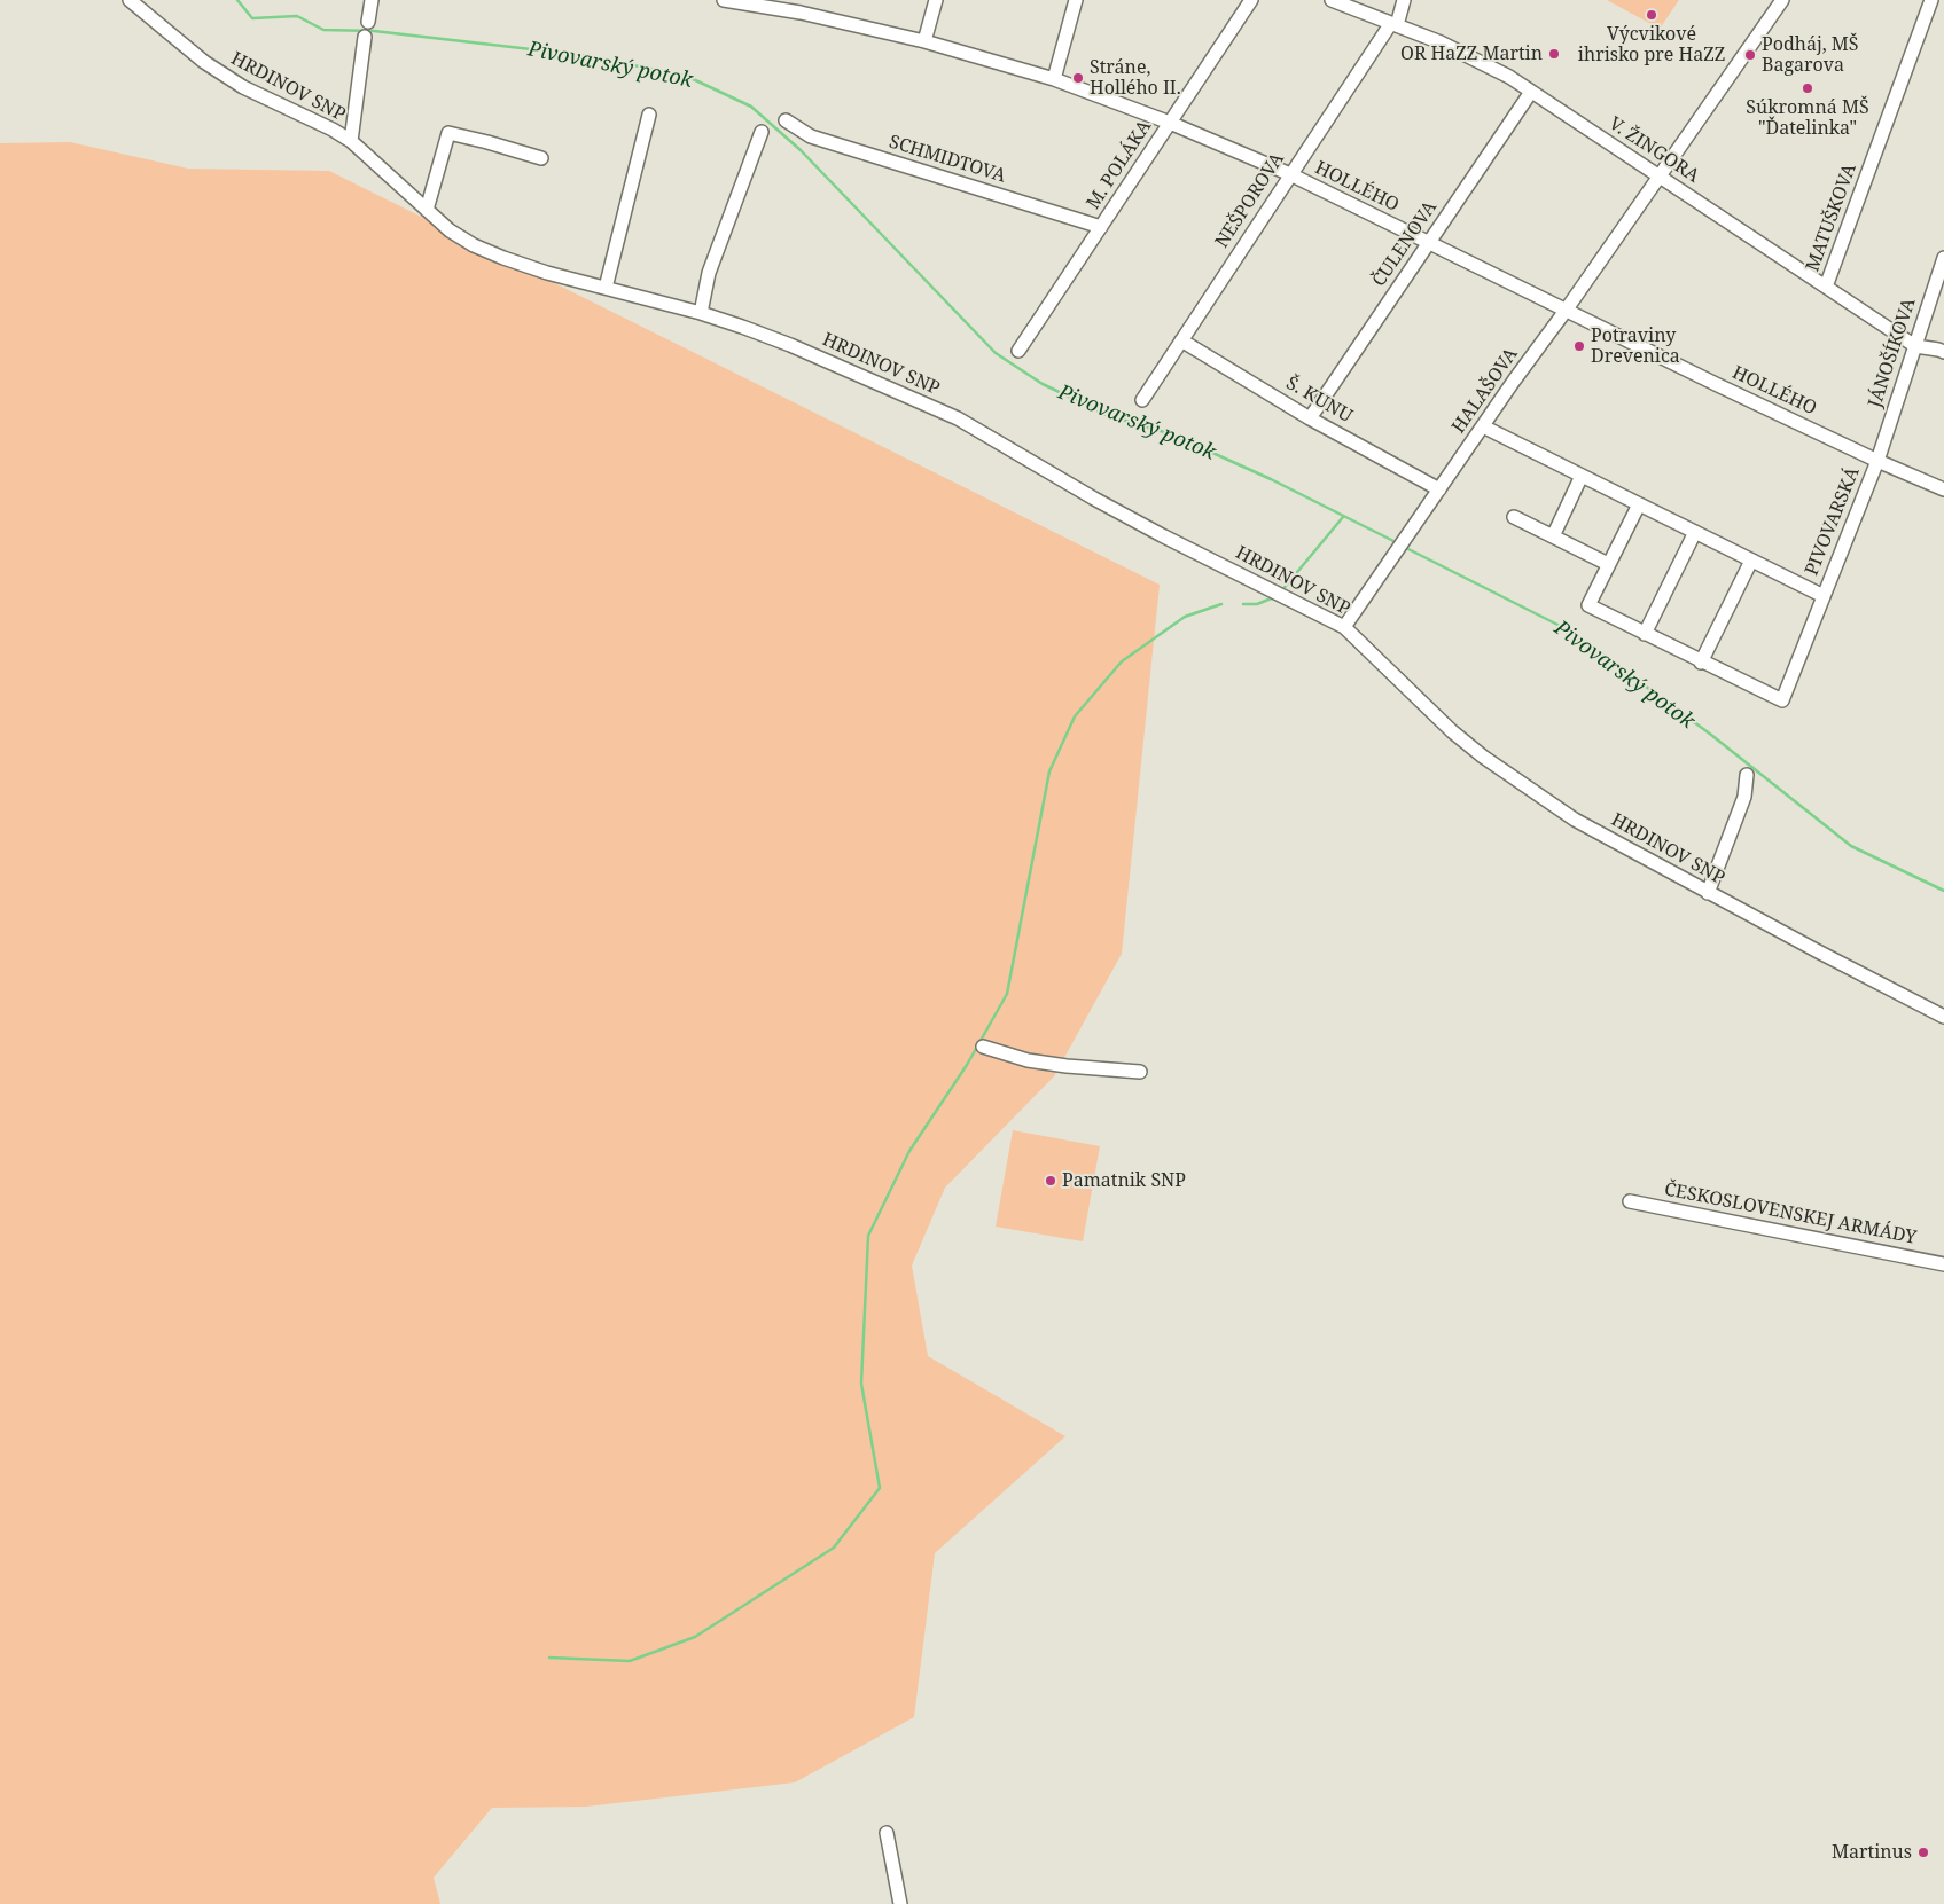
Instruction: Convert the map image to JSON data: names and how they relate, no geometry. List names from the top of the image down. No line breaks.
{"streets":{"street":["HRDINOV SNP","V. ŽINGORA","SCHMIDTOVA","M. POLÁKA","HOLLÉHO","NEŠPOROVA","MATUŠKOVA","ČULENOVA","JÁNOŠÍKOVA","HALAŠOVA","Š. KUNU","PIVOVARSKÁ","ČESKOSLOVENSKEJ ARMÁDY"]},"crossings":[["HRDINOV SNP","HALAŠOVA"],["V. ŽINGORA","NEŠPOROVA"],["V. ŽINGORA","MATUŠKOVA"],["V. ŽINGORA","ČULENOVA"],["V. ŽINGORA","JÁNOŠÍKOVA"],["V. ŽINGORA","HALAŠOVA"],["SCHMIDTOVA","M. POLÁKA"],["M. POLÁKA","HOLLÉHO"],["HOLLÉHO","NEŠPOROVA"],["HOLLÉHO","ČULENOVA"],["HOLLÉHO","JÁNOŠÍKOVA"],["HOLLÉHO","HALAŠOVA"],["HOLLÉHO","PIVOVARSKÁ"],["NEŠPOROVA","Š. KUNU"],["ČULENOVA","Š. KUNU"],["JÁNOŠÍKOVA","PIVOVARSKÁ"],["HALAŠOVA","Š. KUNU"],["HALAŠOVA","PIVOVARSKÁ"]],"water":["Pivovarský potok"],"places":["Výcvikové ihrisko pre HaZZ","OR HaZZ Martin","Podháj, MŠ Bagarova","Stráne, Hollého II.","Súkromná MŠ \"Ďatelinka\"","Potraviny Drevenica","Pamatnik SNP","Martinus"]}
